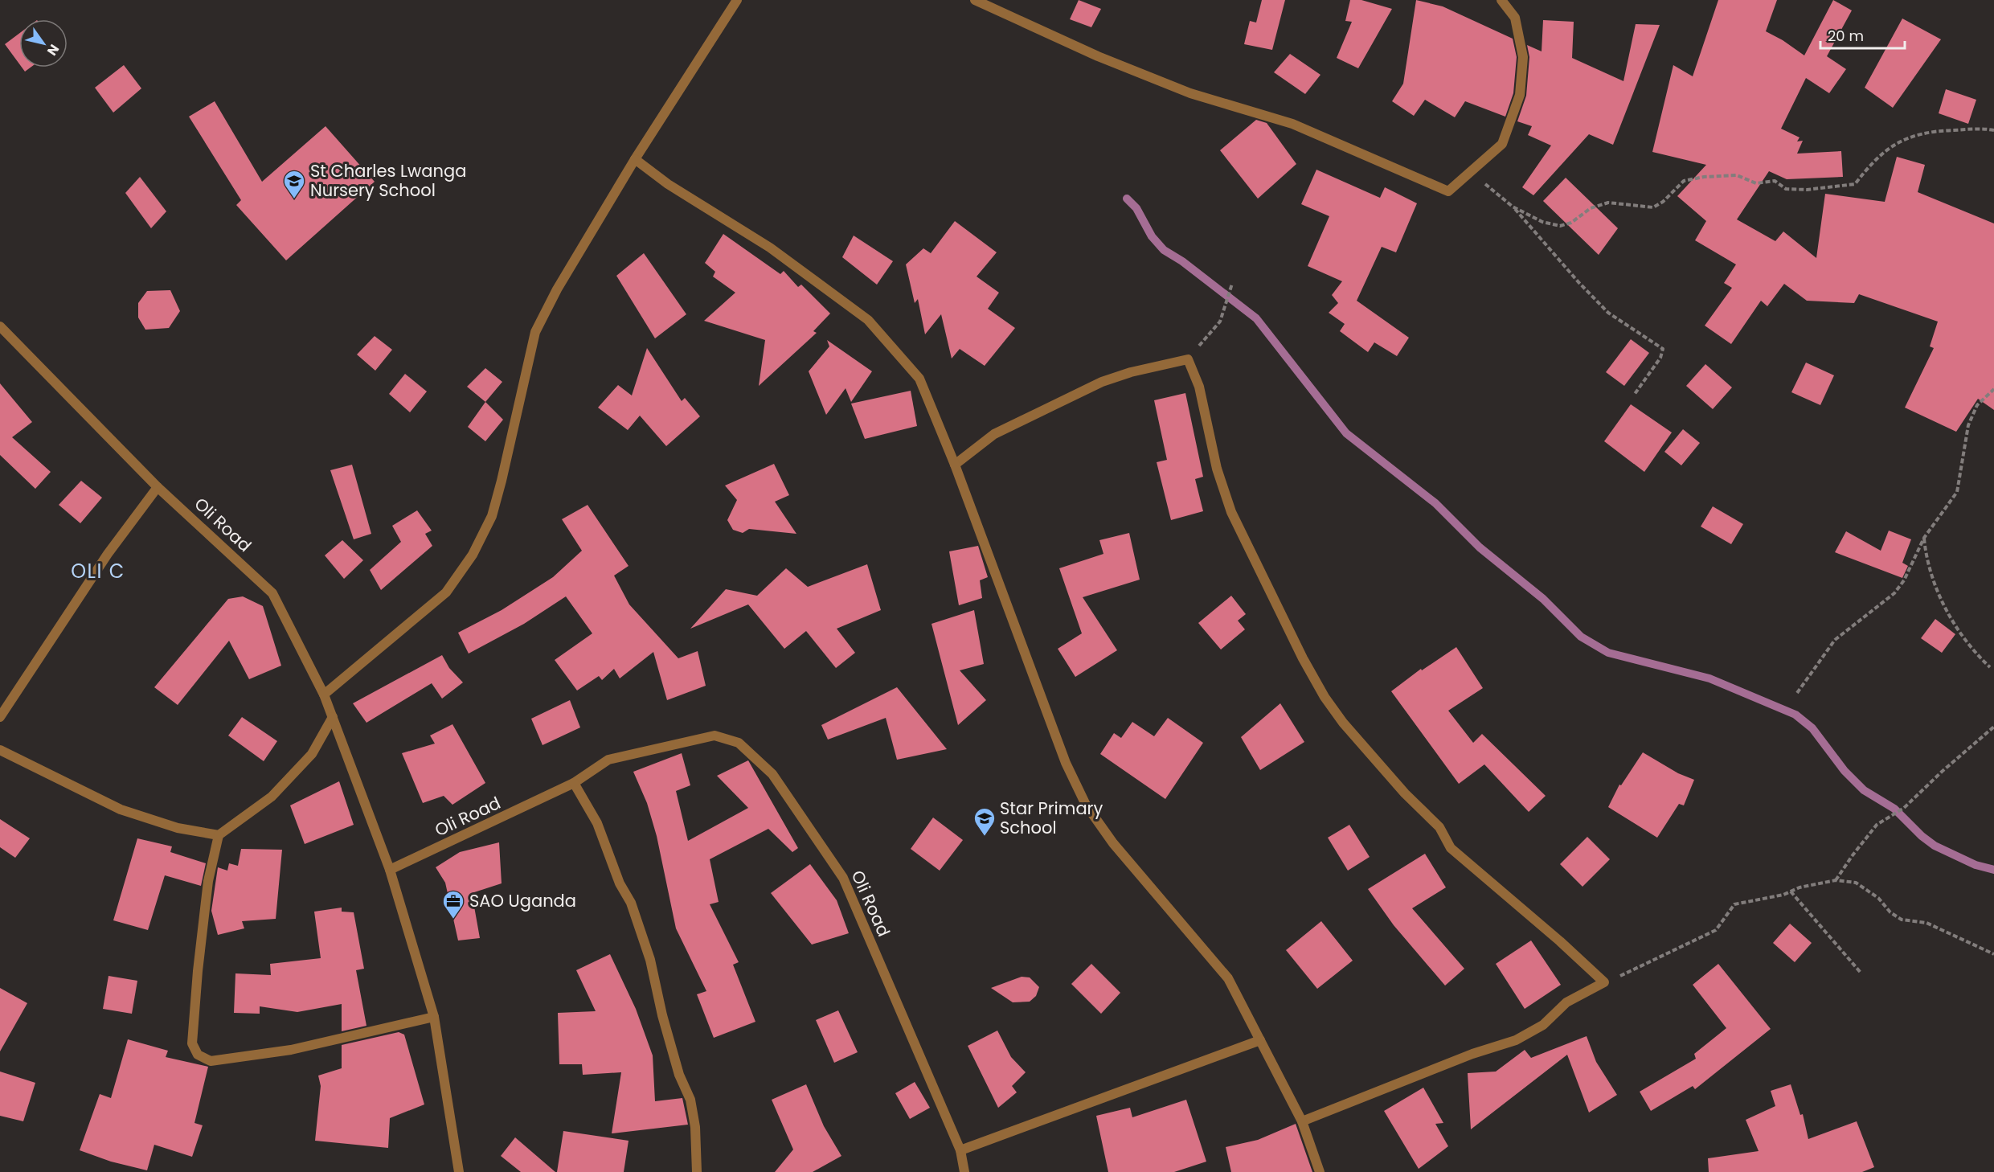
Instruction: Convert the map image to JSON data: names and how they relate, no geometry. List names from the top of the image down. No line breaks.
{"streets":{"street":["Oli Road"]},"districts":["OLI C"],"places":{"school or university":["St Charles Lwanga Nursery School","Star Primary School"],"office":["SAO Uganda"]},"scale_bar":"20 m","north":"bottom right"}
